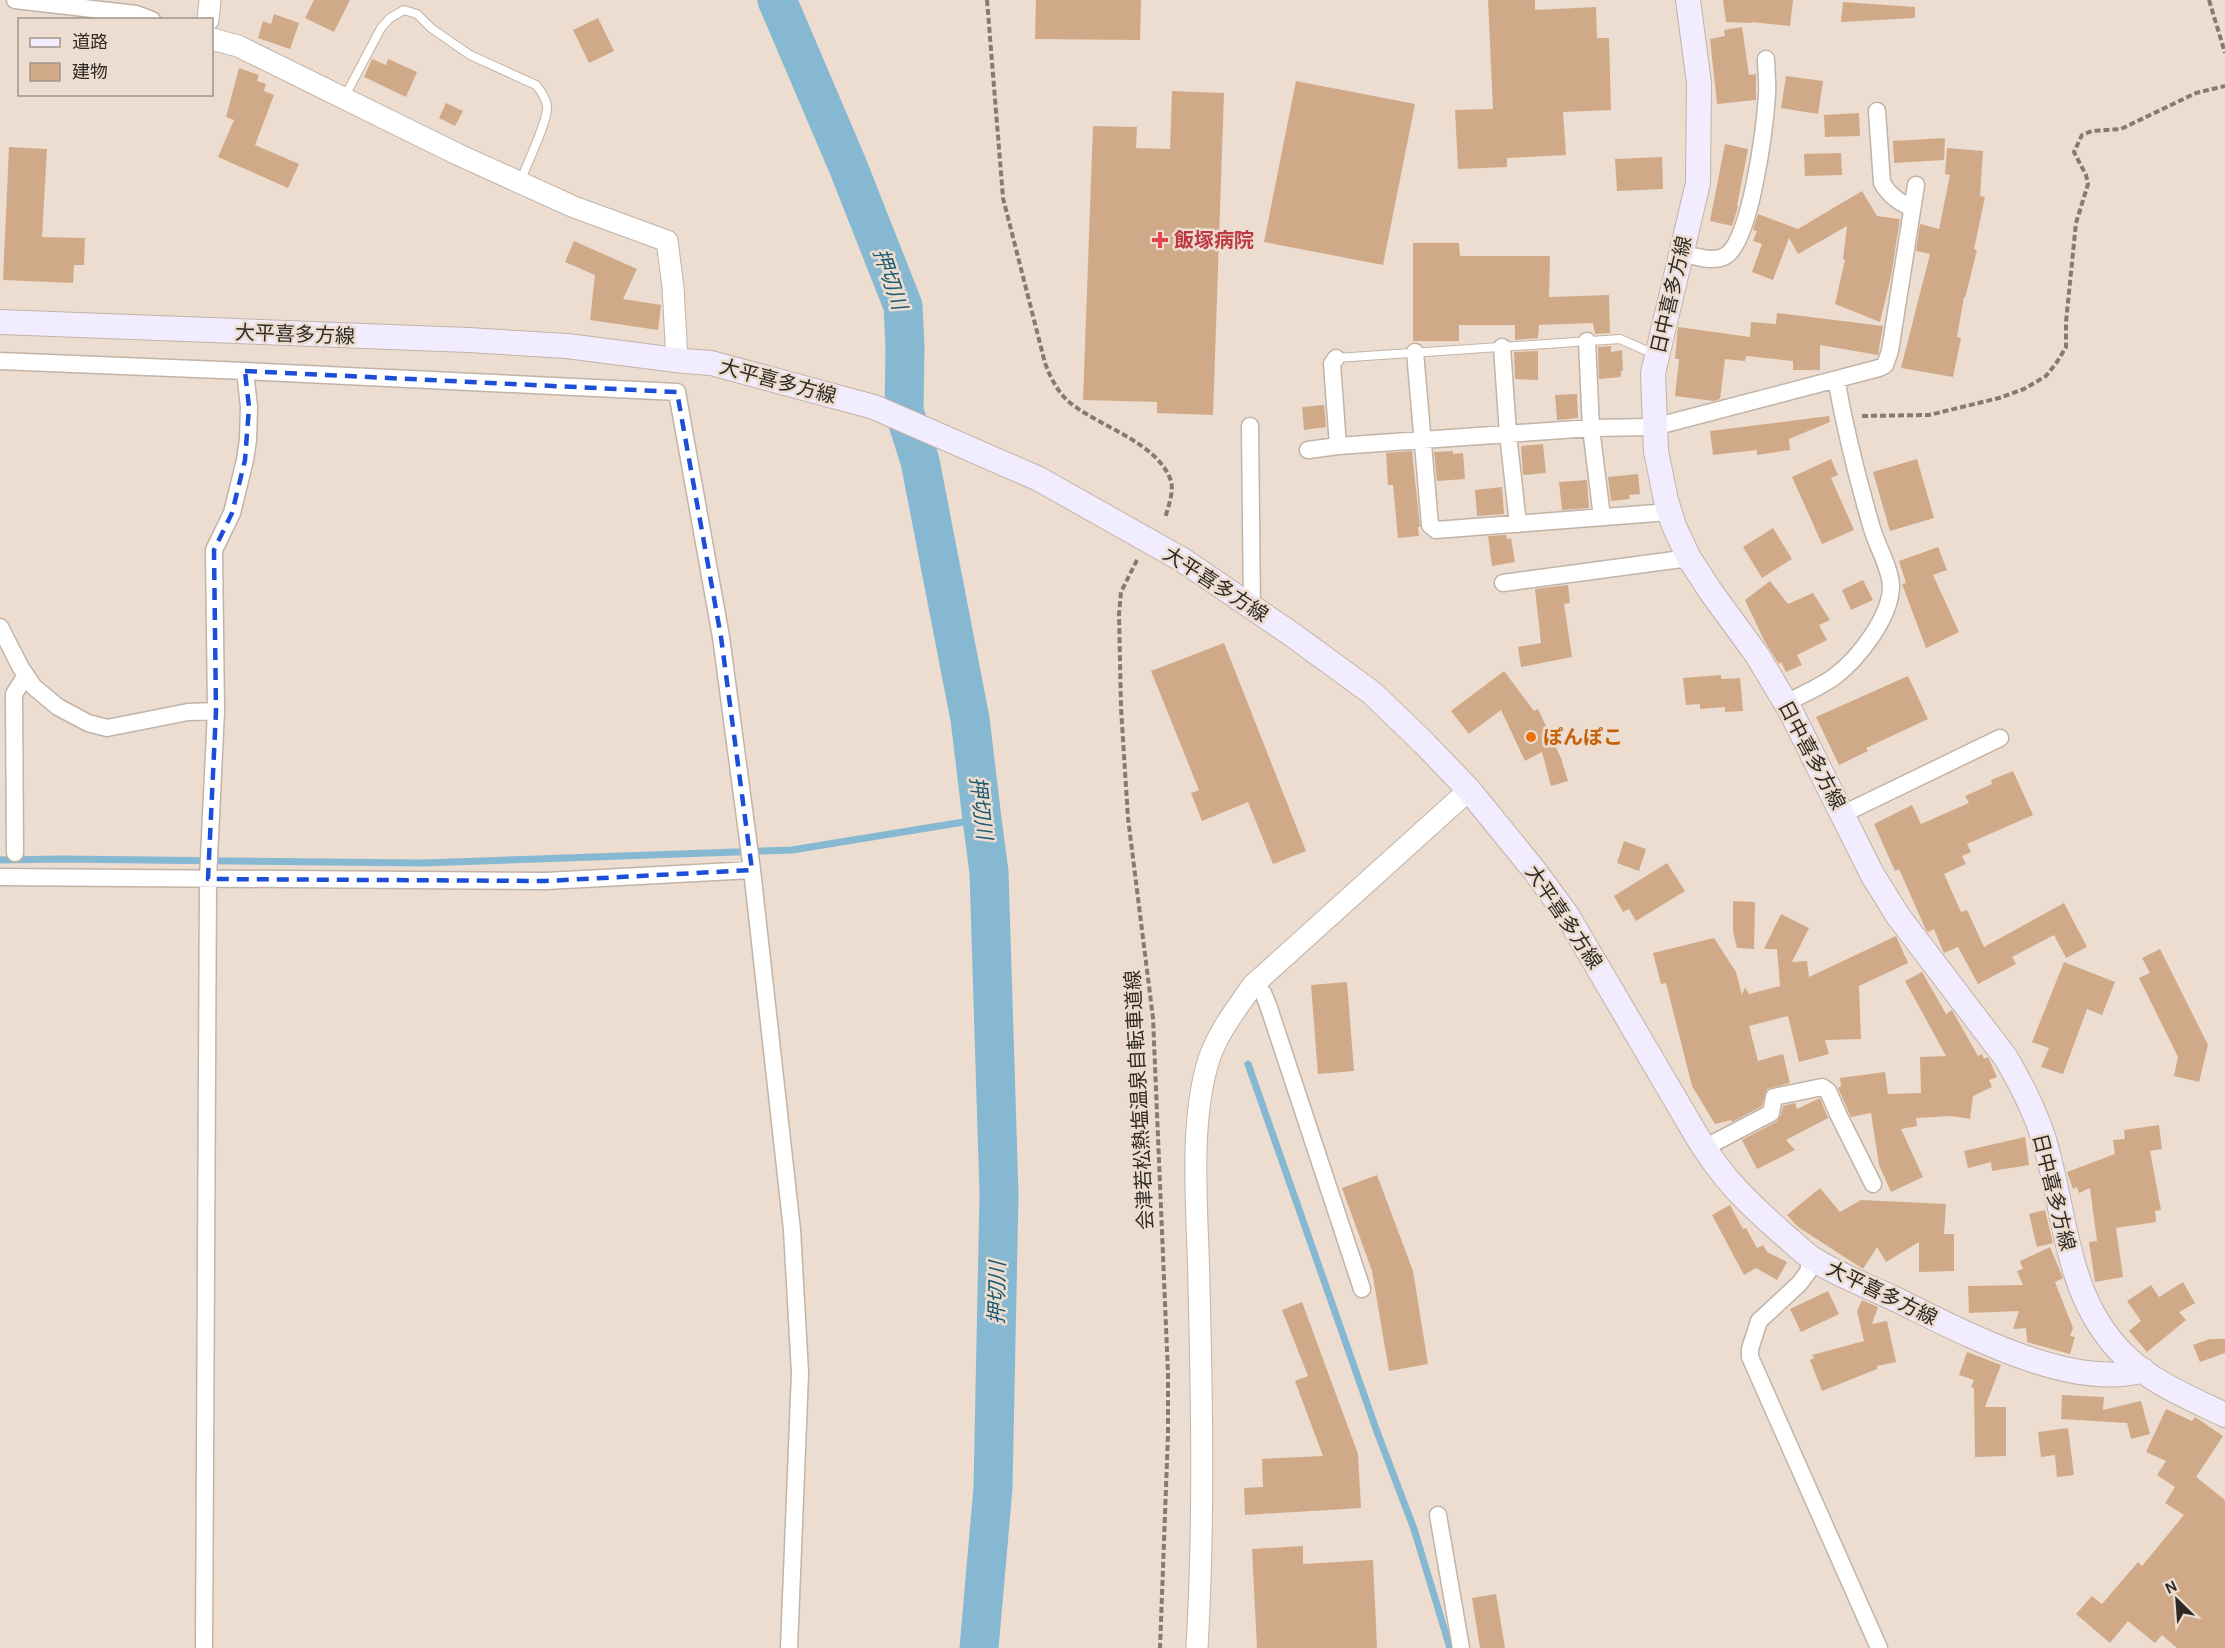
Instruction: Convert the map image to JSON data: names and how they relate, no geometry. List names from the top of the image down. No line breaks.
{"streets":{"main road":["日中喜多方線","大平喜多方線"],"path":["会津若松熱塩温泉自転車道線"]},"crossings":[["日中喜多方線","大平喜多方線"]],"water":["押切川"],"places":{"health":["飯塚病院"],"other":["ぽんぽこ"]},"legend":["道路","建物"],"north":"top left"}
